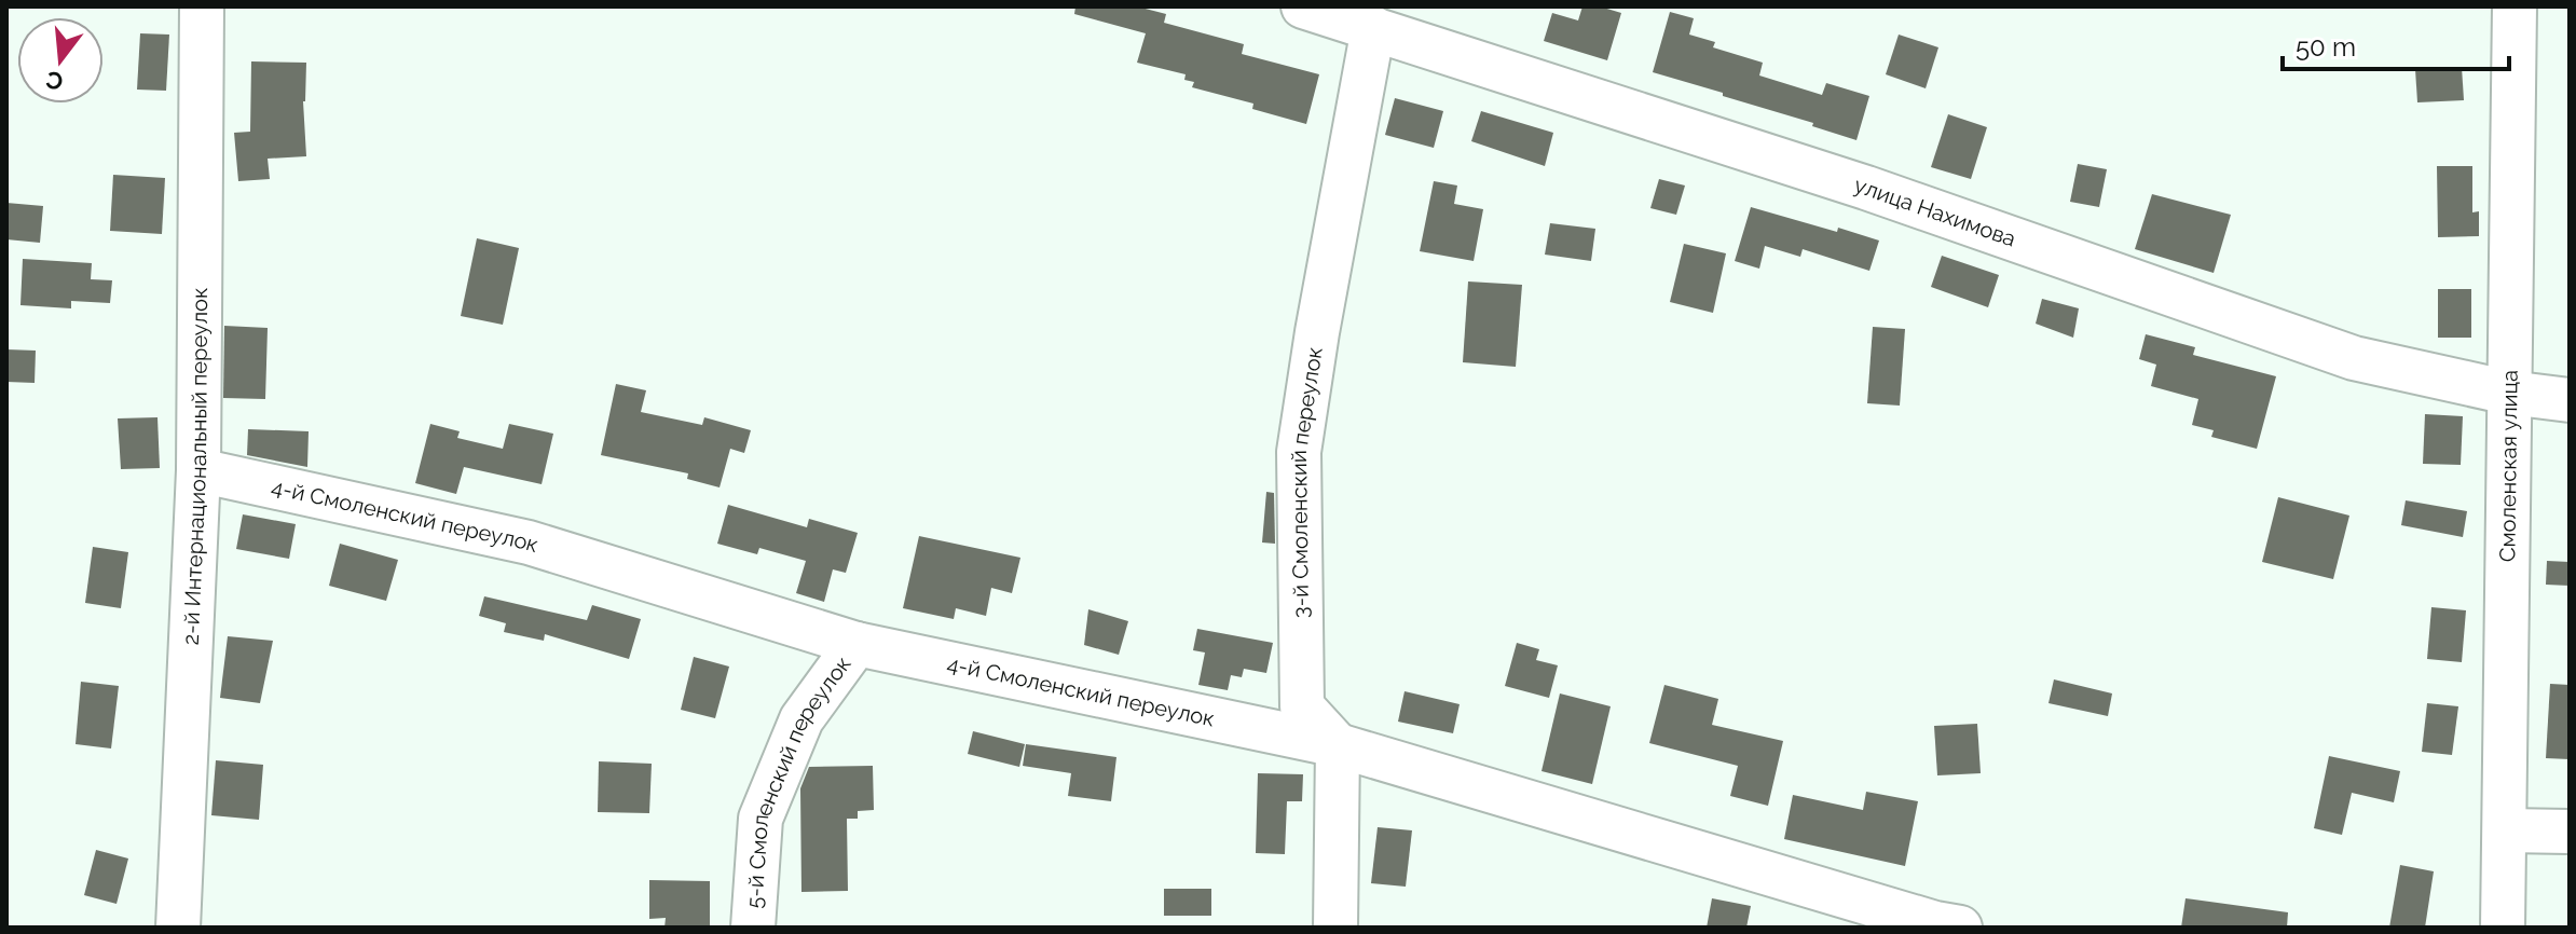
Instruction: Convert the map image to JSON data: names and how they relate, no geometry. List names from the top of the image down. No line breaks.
{"streets":{"street":["улица Нахимова","2-й Интернациональный переулок","Смоленская улица","3-й Смоленский переулок","4-й Смоленский переулок","5-й Смоленский переулок"]},"crossings":[["улица Нахимова","Смоленская улица"],["улица Нахимова","3-й Смоленский переулок"],["2-й Интернациональный переулок","4-й Смоленский переулок"],["3-й Смоленский переулок","4-й Смоленский переулок"],["4-й Смоленский переулок","5-й Смоленский переулок"]],"scale_bar":"50 m","north":"bottom"}
